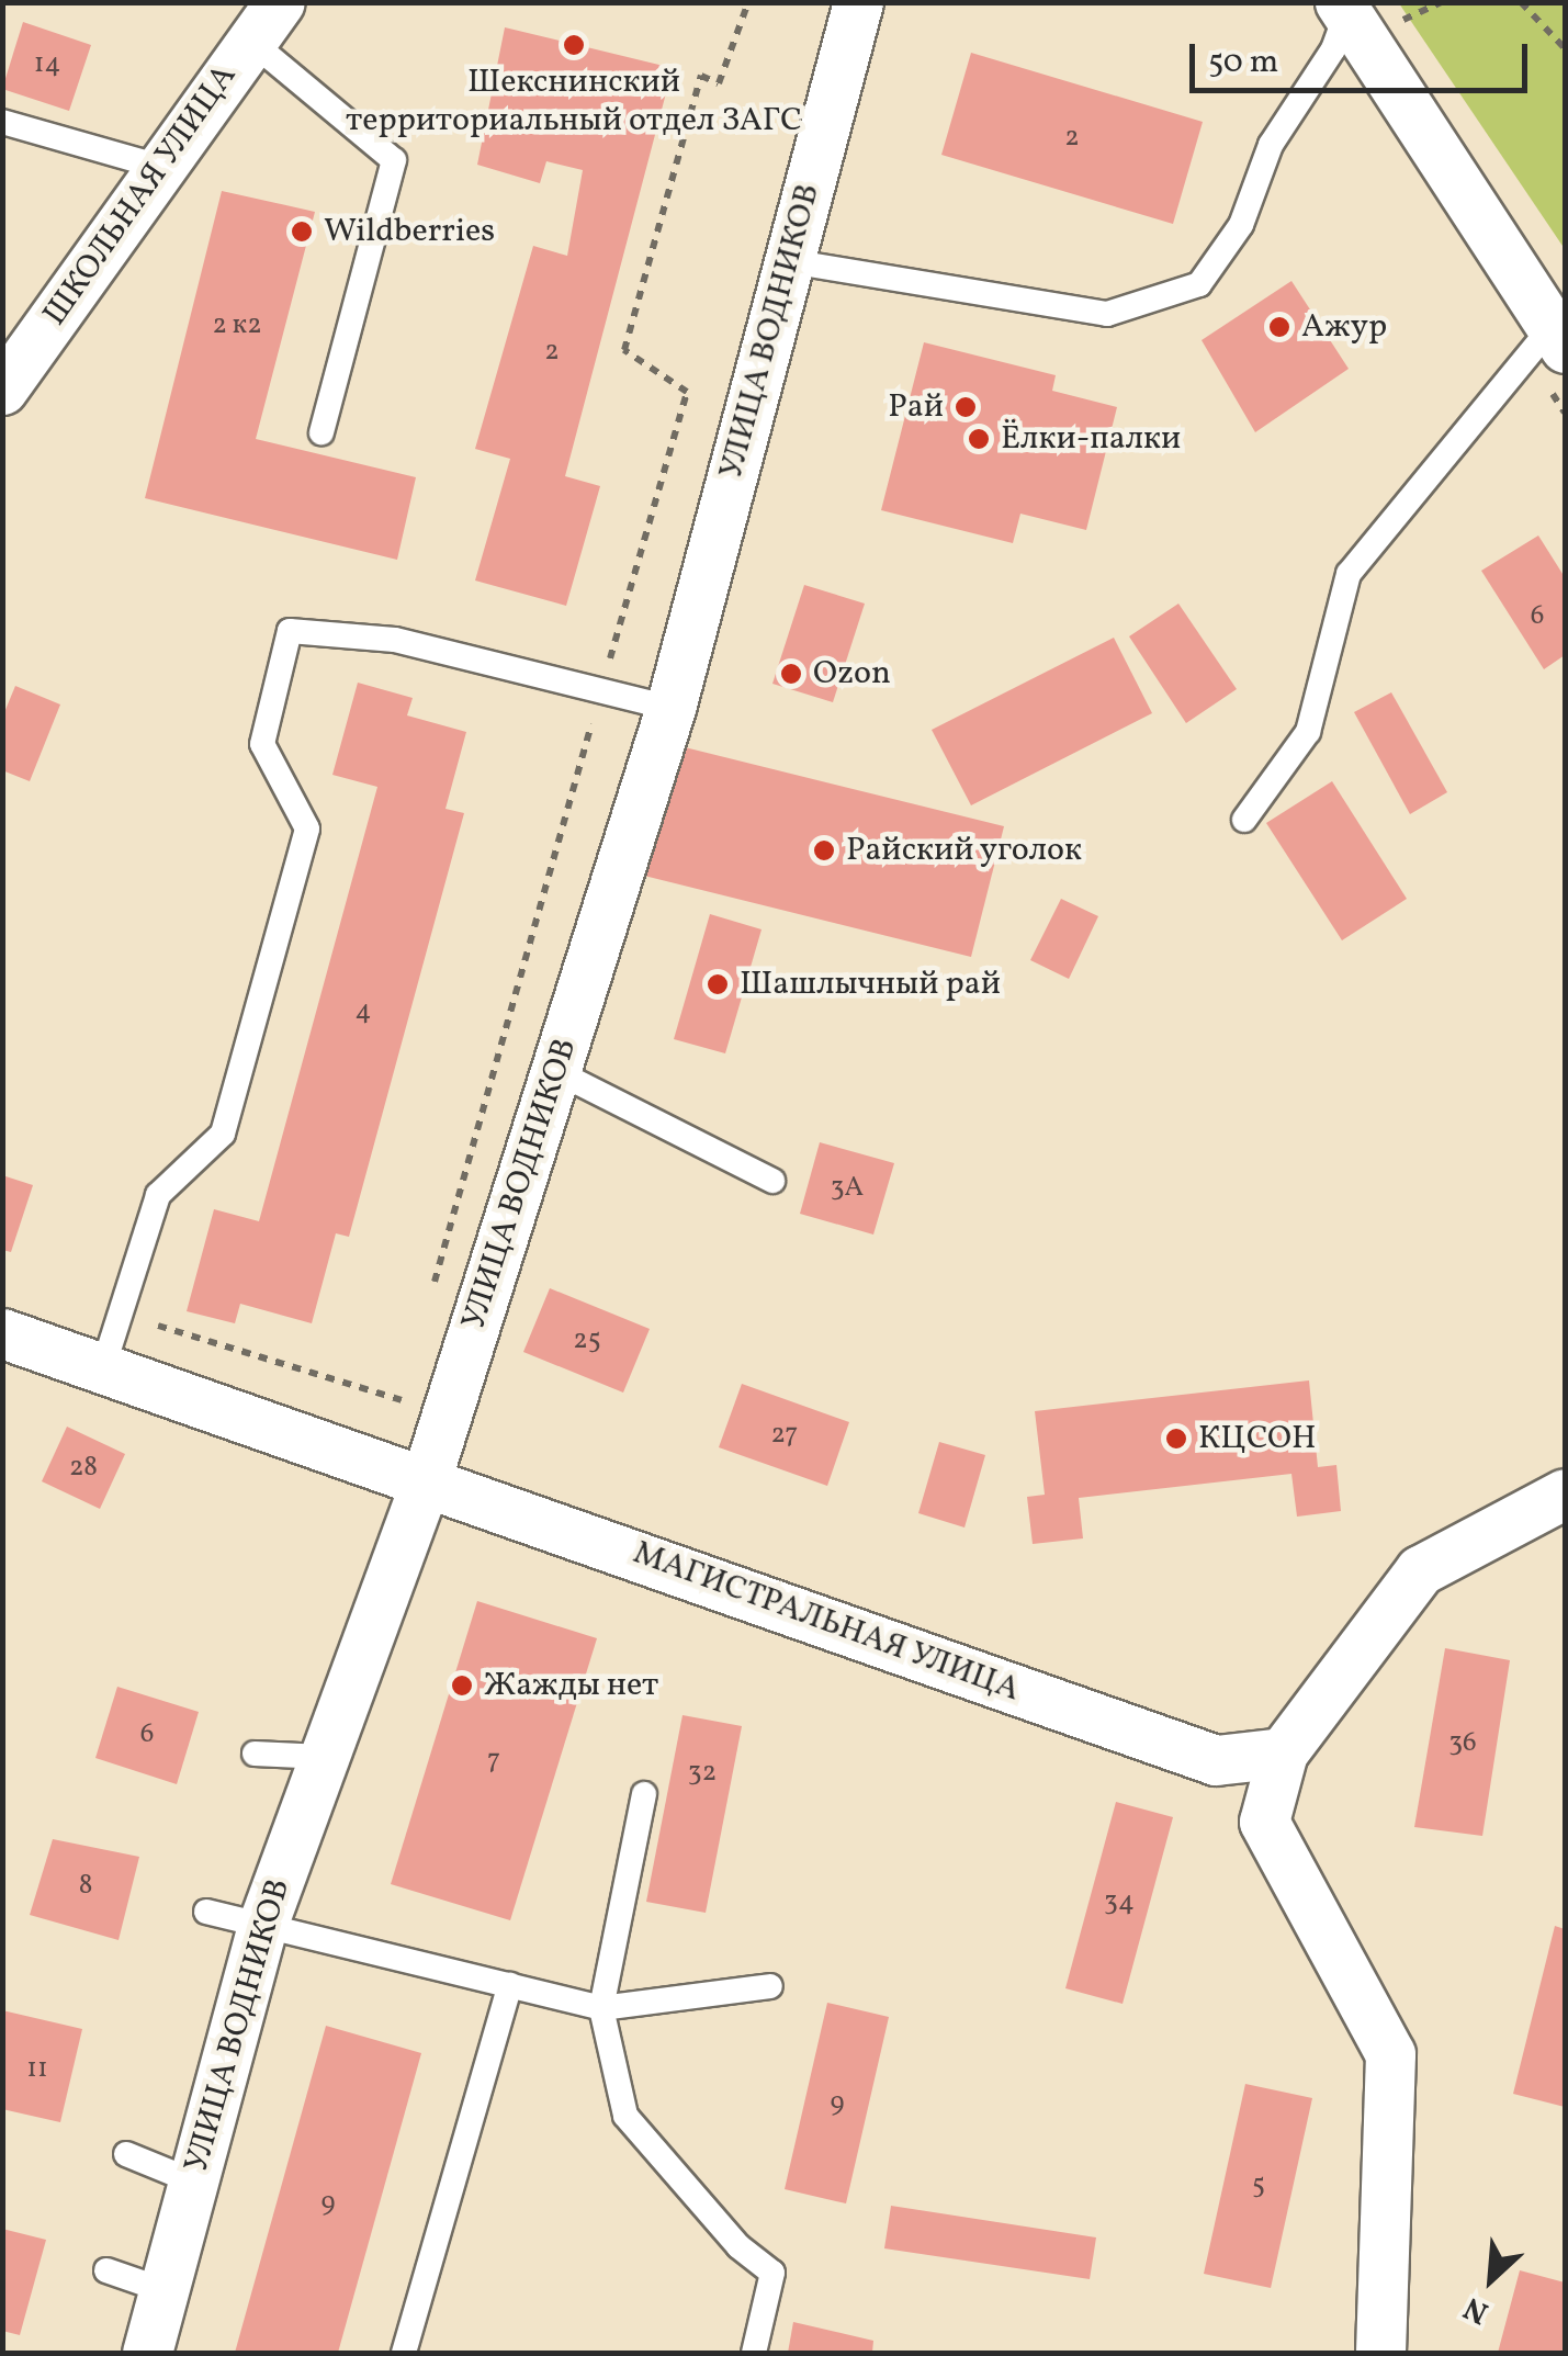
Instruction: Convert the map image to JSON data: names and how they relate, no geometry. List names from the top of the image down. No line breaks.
{"streets":{"street":["ШКОЛЬНАЯ УЛИЦА","УЛИЦА ВОДНИКОВ","МАГИСТРАЛЬНАЯ УЛИЦА"]},"crossings":[["УЛИЦА ВОДНИКОВ","МАГИСТРАЛЬНАЯ УЛИЦА"]],"places":["Шекснинский территориальный отдел ЗАГС","Wildberries","Ажур","Рай","Ёлки-палки","Ozon","Райский уголок","Шашлычный рай","КЦСОН","Жажды нет"],"house_numbers":["14","2","2 к2","2","6","4","3А","25","27","28","6","36","7","32","8","34","11","9","5","9"],"scale_bar":"50 m","north":"bottom left"}
